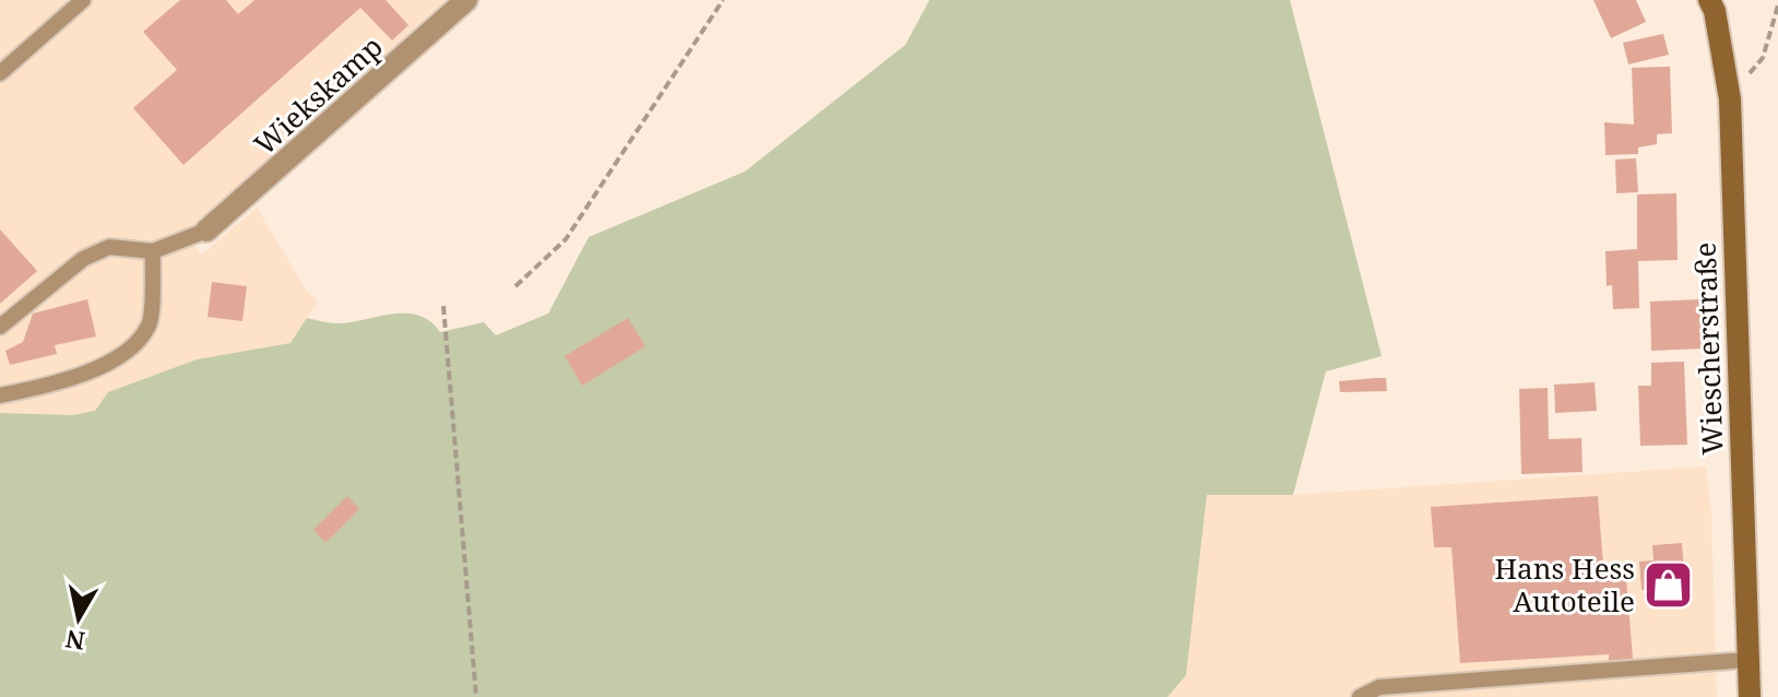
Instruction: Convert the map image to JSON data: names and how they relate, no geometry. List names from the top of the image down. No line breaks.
{"streets":{"main road":["Wiescherstraße"],"street":["Wiekskamp"]},"places":{"shop":["Hans Hess Autoteile"]},"north":"bottom"}
